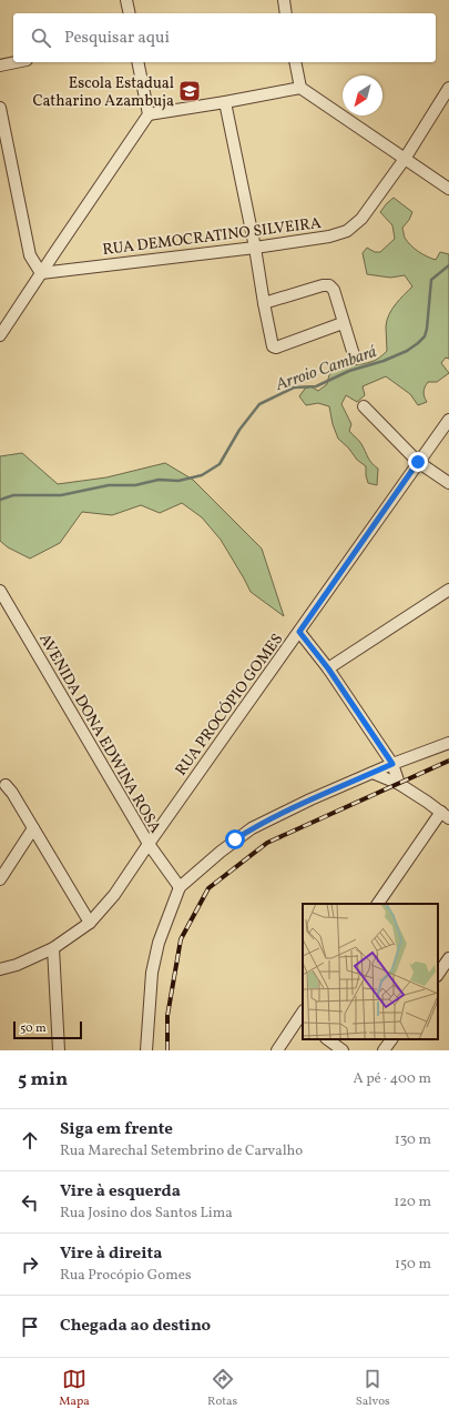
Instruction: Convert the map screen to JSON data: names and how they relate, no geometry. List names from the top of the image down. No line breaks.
{"streets":{"street":["RUA DEMOCRATINO SILVEIRA","RUA PROCÓPIO GOMES","AVENIDA DONA EDWINA ROSA"]},"crossings":[["RUA PROCÓPIO GOMES","AVENIDA DONA EDWINA ROSA"]],"water":["Arroio Cambará"],"places":{"school or university":["Escola Estadual Catharino Azambuja"]},"scale_bar":"50 m","north":"bottom left","page":{"search":"Pesquisar aqui","scale":"50 m","heading":["5 min","A pé · 400 m"],"list":[["Siga em frente","Rua Marechal Setembrino de Carvalho","130 m"],["Vire à esquerda","Rua Josino dos Santos Lima","120 m"],["Vire à direita","Rua Procópio Gomes","150 m"],"Chegada ao destino"],"nav":["Mapa","Rotas","Salvos"]}}
